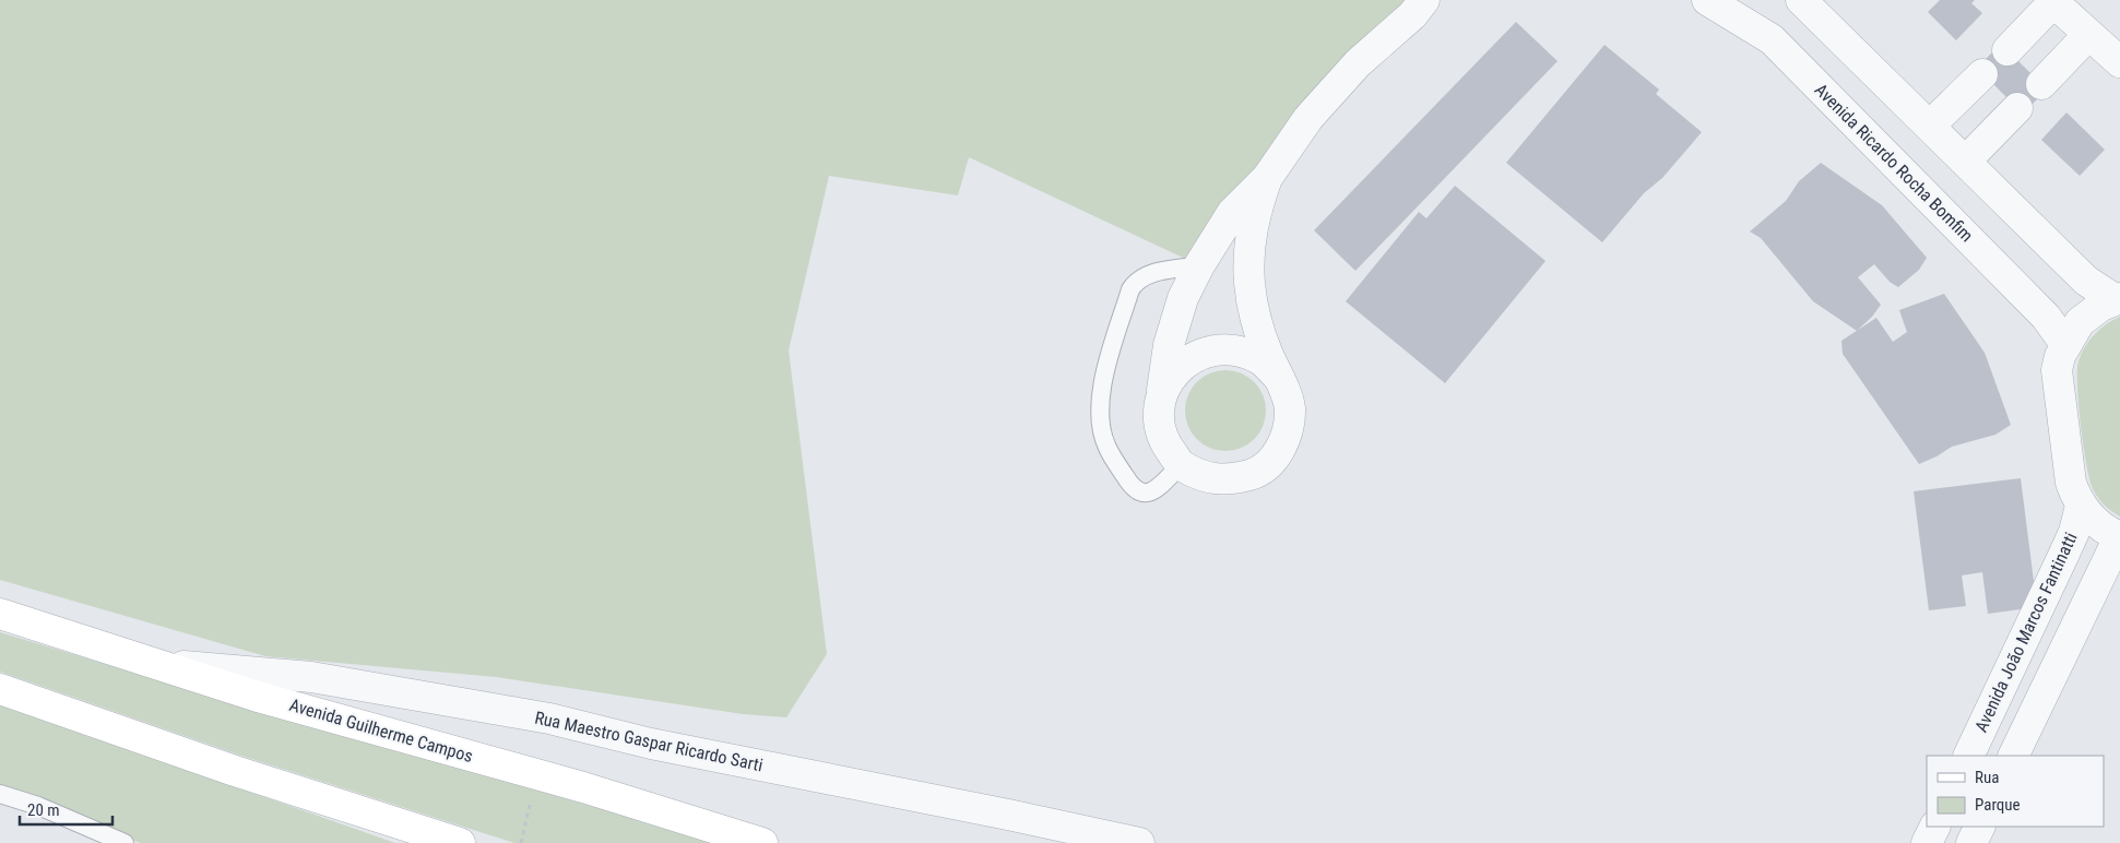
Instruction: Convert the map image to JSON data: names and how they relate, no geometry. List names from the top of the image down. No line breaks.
{"streets":{"main road":["Avenida Guilherme Campos"],"street":["Avenida Ricardo Rocha Bomfim","Avenida João Marcos Fantinatti","Rua Maestro Gaspar Ricardo Sarti"]},"crossings":[["Avenida Guilherme Campos","Rua Maestro Gaspar Ricardo Sarti"]],"legend":["Rua","Parque"],"scale_bar":"20 m"}
